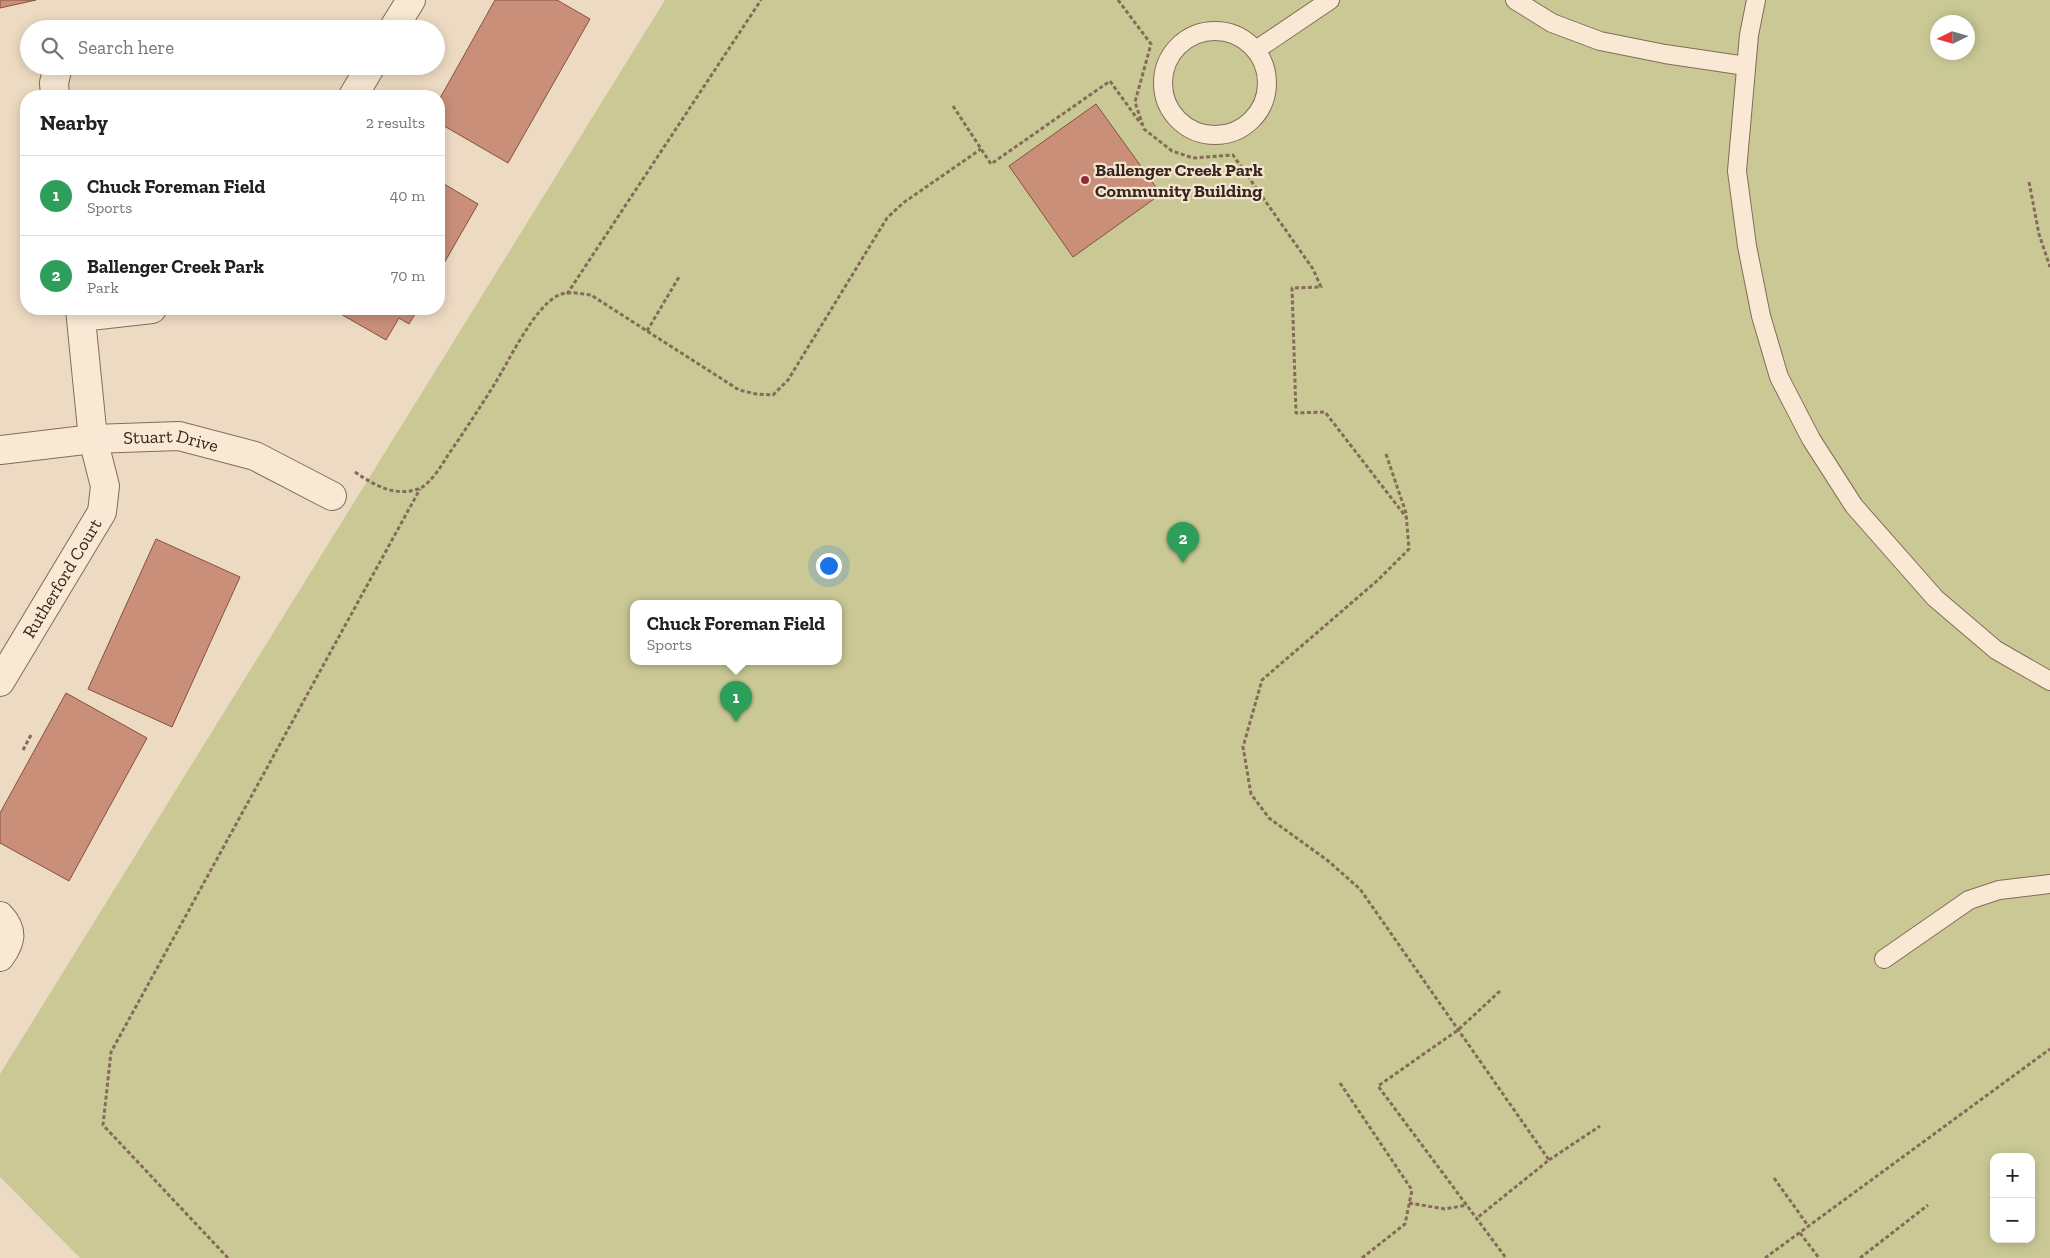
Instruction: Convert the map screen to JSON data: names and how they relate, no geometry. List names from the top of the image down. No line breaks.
{"streets":{"street":["Stuart Drive","Rutherford Court"]},"crossings":[["Stuart Drive","Rutherford Court"]],"places":["Ballenger Creek Park Community Building"],"north":"left","page":{"search":"Search here","heading":["Nearby","2 results"],"list":[{"mark":"1","name":"Chuck Foreman Field","note":"Sports","value":"40 m"},{"mark":"2","name":"Ballenger Creek Park","note":"Park","value":"70 m"}],"pins":["2","1"],"popup":["Chuck Foreman Field","Sports"],"map_buttons":["+","−"]}}
